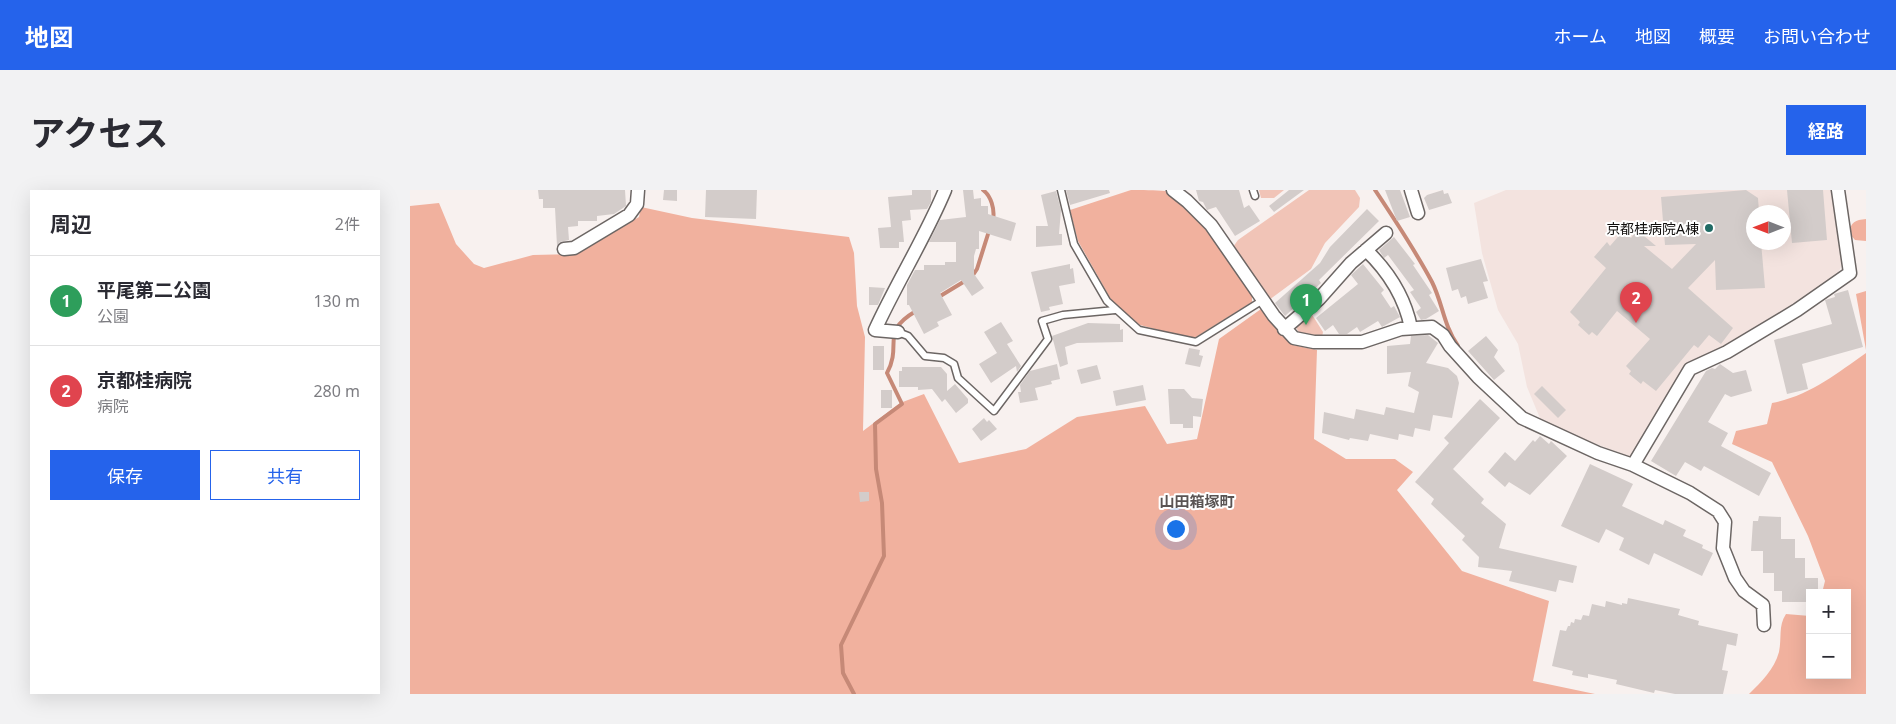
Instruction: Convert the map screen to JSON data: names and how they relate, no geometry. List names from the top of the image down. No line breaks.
{"districts":["山田箱塚町"],"places":["京都桂病院A棟"],"north":"left","page":{"header":"地図","nav":["ホーム","地図","概要","お問い合わせ"],"title":"アクセス","buttons":["経路",["保存","共有"]],"heading":["周辺","2件"],"list":[{"mark":"1","name":"平尾第二公園","note":"公園","value":"130 m"},{"mark":"2","name":"京都桂病院","note":"病院","value":"280 m"}],"pins":["2","1"],"map_buttons":["+","−"]}}
